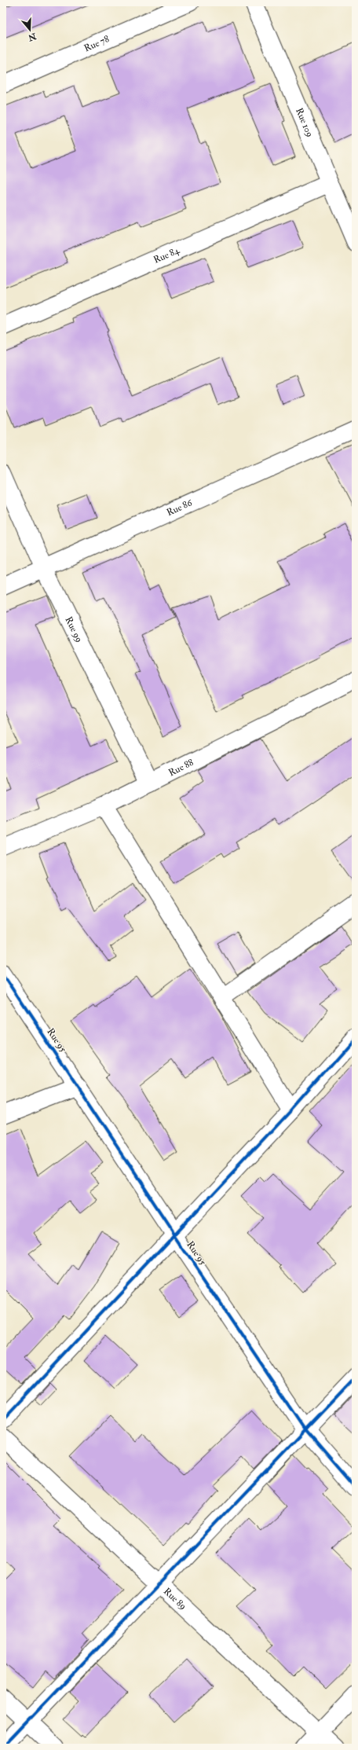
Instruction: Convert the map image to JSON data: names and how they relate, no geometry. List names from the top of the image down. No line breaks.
{"streets":{"street":["Rue 78","Rue 109","Rue 84","Rue 86","Rue 99","Rue 88","Rue 95","Rue 89"]},"crossings":[["Rue 109","Rue 84"],["Rue 86","Rue 99"],["Rue 99","Rue 88"]],"north":"bottom"}
